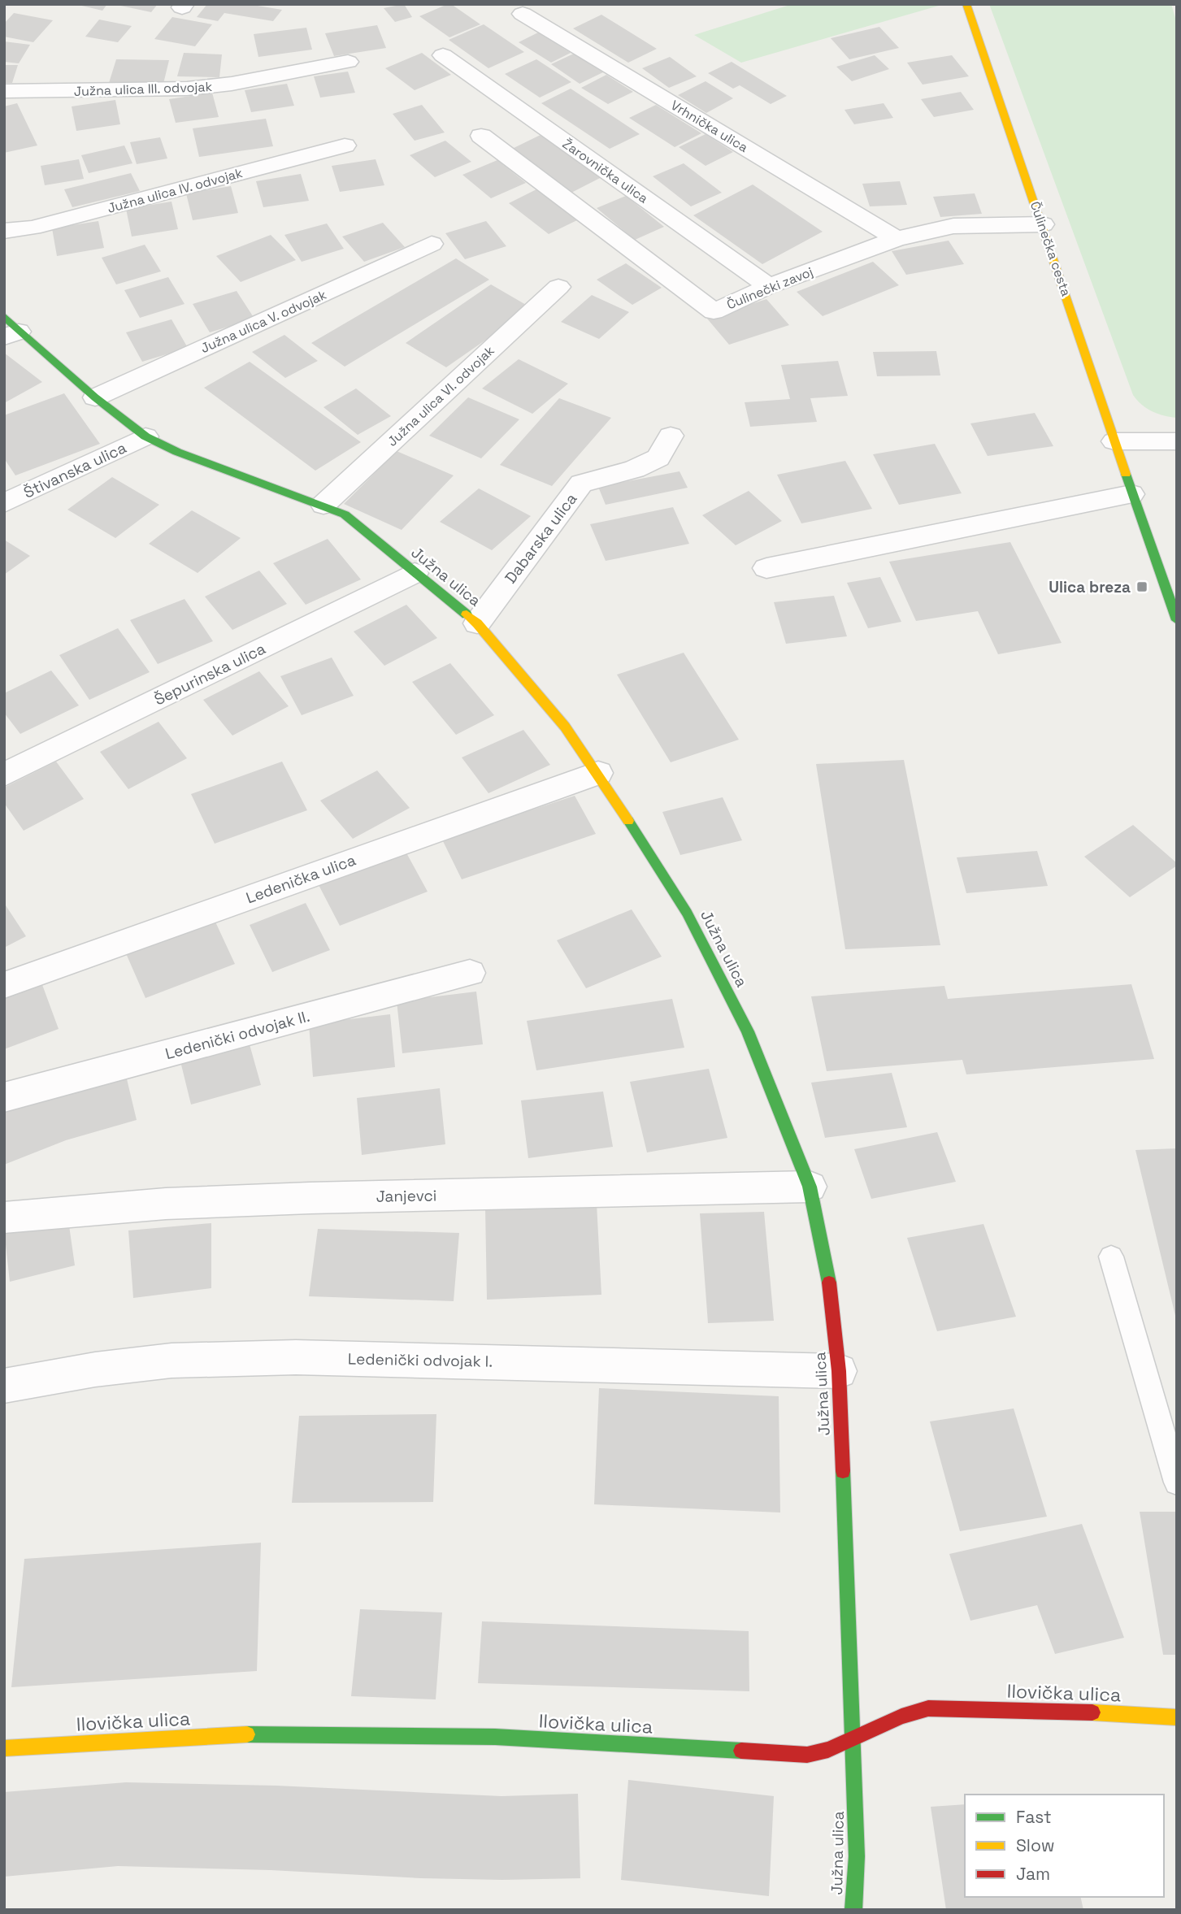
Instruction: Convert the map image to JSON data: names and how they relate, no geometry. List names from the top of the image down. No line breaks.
{"streets":{"street":["Južna ulica III. odvojak","Vrhnička ulica","Žarovnička ulica","Južna ulica IV. odvojak","Čulinečka cesta","Čulinečki zavoj","Južna ulica V. odvojak","Južna ulica VI. odvojak","Štivanska ulica","Dabarska ulica","Južna ulica","Šepurinska ulica","Ledenička ulica","Ledenički odvojak II.","Janjevci","Ledenički odvojak I.","Ilovička ulica"]},"crossings":[["Vrhnička ulica","Čulinečki zavoj"],["Žarovnička ulica","Čulinečki zavoj"],["Čulinečka cesta","Čulinečki zavoj"],["Južna ulica V. odvojak","Južna ulica"],["Južna ulica VI. odvojak","Južna ulica"],["Štivanska ulica","Južna ulica"],["Dabarska ulica","Južna ulica"],["Južna ulica","Šepurinska ulica"],["Južna ulica","Ledenička ulica"],["Južna ulica","Janjevci"],["Južna ulica","Ledenički odvojak I."],["Južna ulica","Ilovička ulica"]],"places":{"transit":["Ulica breza"]},"legend":["Fast","Slow","Jam"]}
